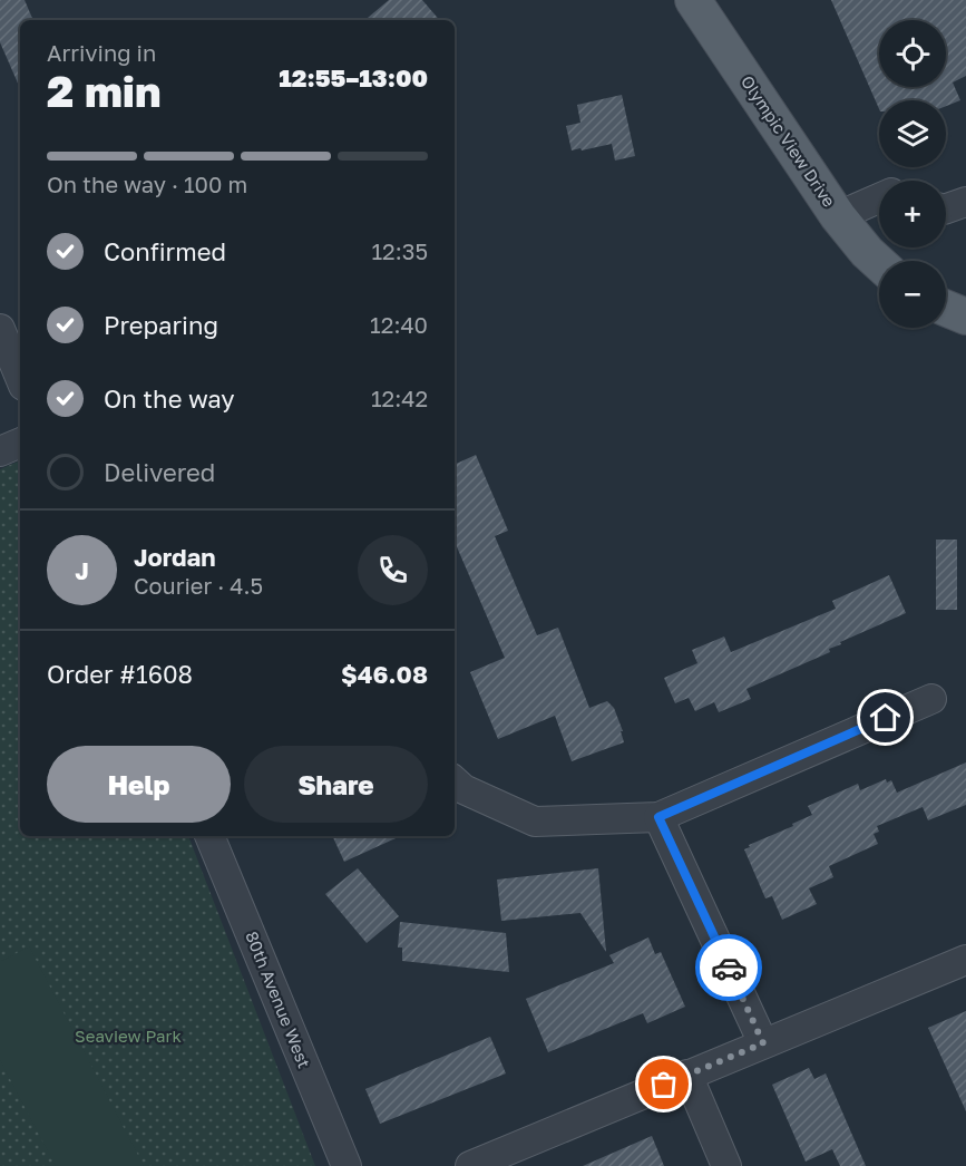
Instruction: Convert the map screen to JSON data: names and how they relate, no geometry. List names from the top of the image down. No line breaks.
{"streets":{"main road":["Olympic View Drive"],"street":["80th Avenue West"]},"parks":["Seaview Park"],"page":{"map_buttons":["+","−"],"heading":["2 min","Arriving in","12:55–13:00"],"panel":["Jordan","Courier · 4.5","Order #1608","$46.08"],"bar":"On the way · 100 m","list":[["Confirmed","12:35"],["Preparing","12:40"],["On the way","12:42"],"Delivered"],"round":"J","buttons":["Help","Share"]}}
